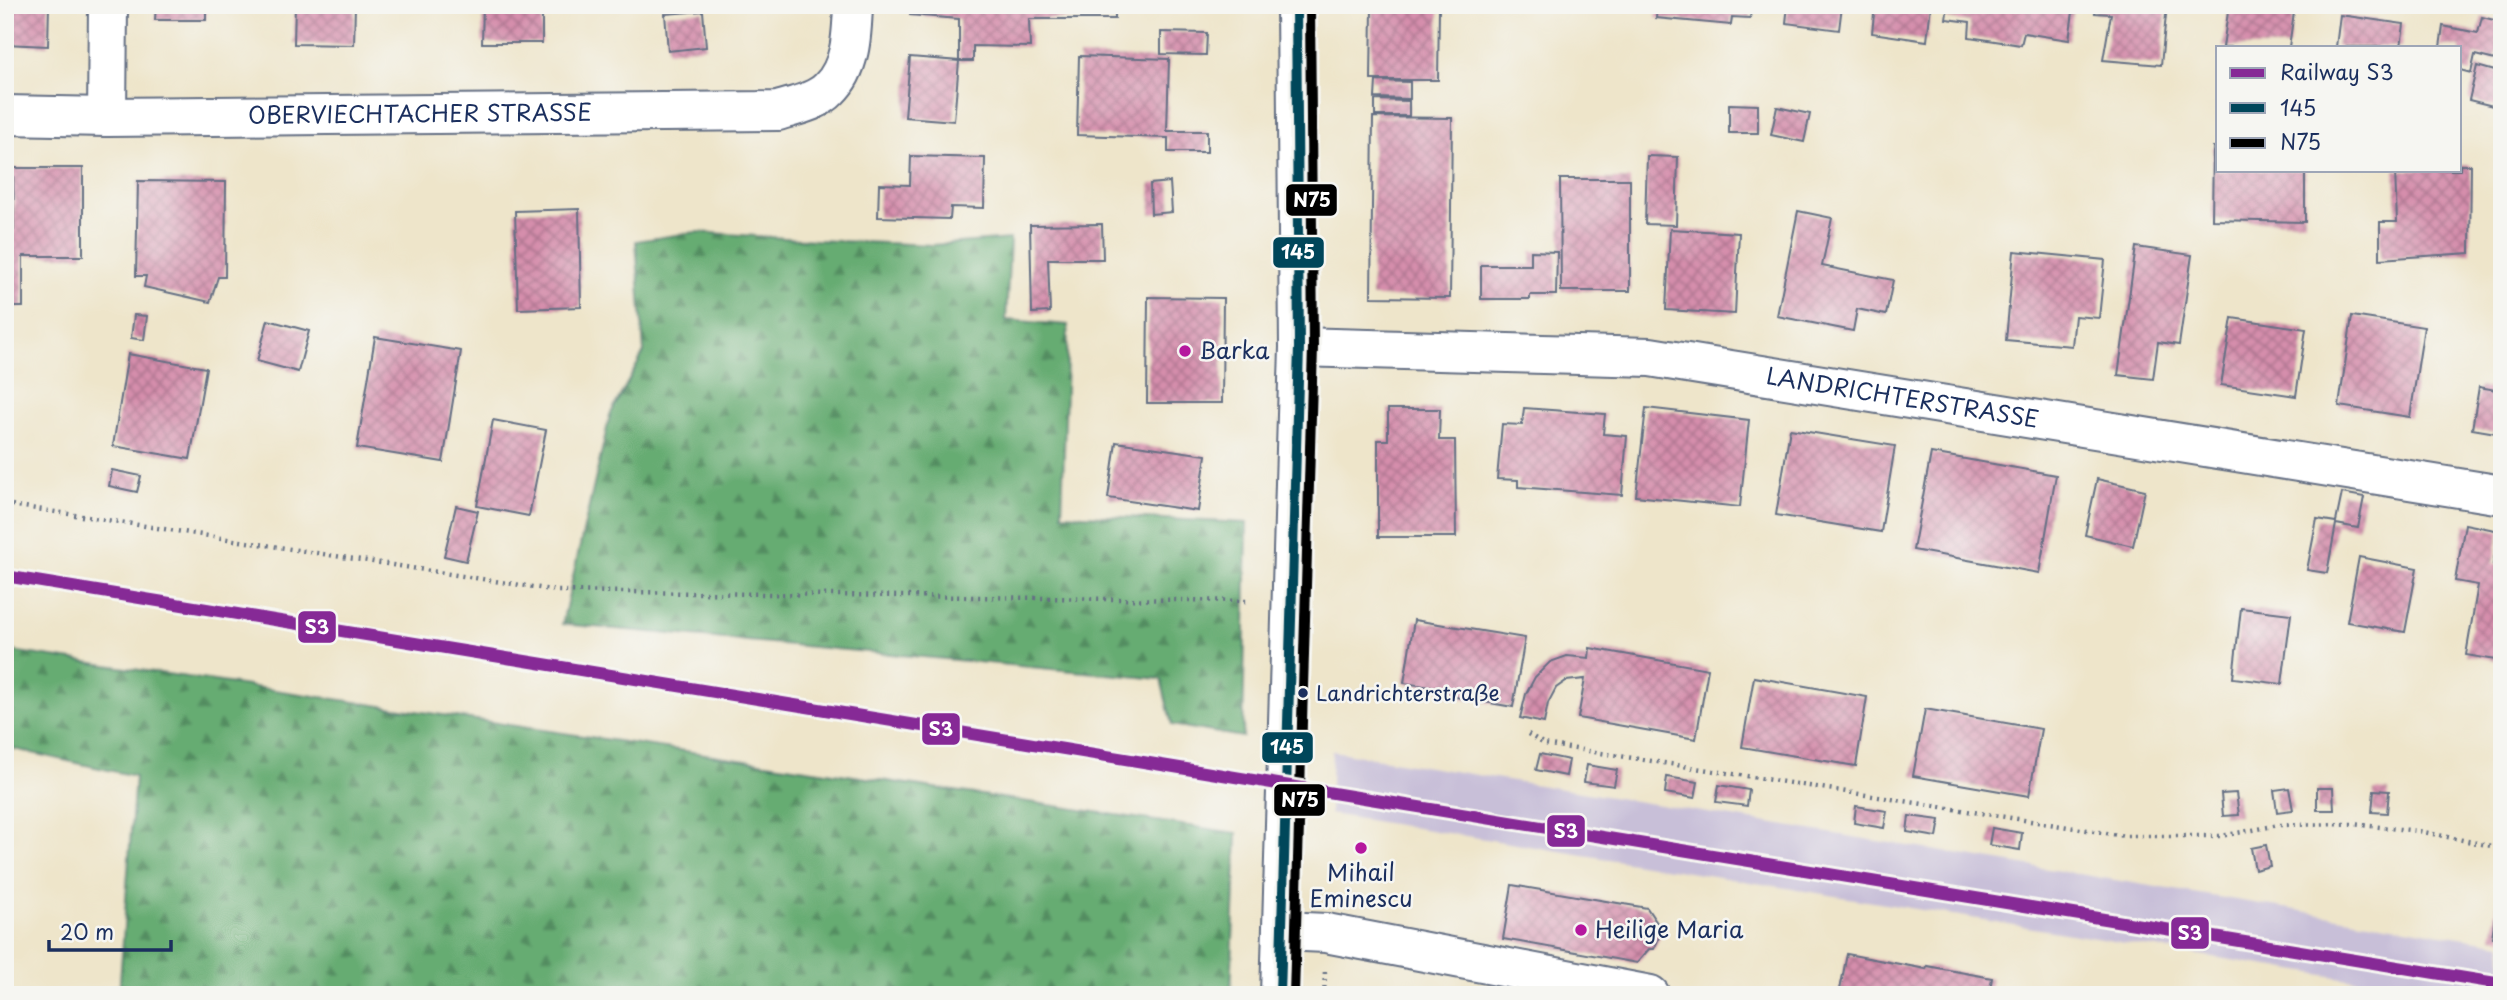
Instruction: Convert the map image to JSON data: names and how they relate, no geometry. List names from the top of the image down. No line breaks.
{"streets":{"street":["OBERVIECHTACHER STRASSE","LANDRICHTERSTRASSE"]},"places":["Barka","Landrichterstraße","Mihail Eminescu","Heilige Maria"],"lines":["transit line 145","transit line N75","rail line S3"],"legend":["Railway S3","145","N75"],"scale_bar":"20 m"}
